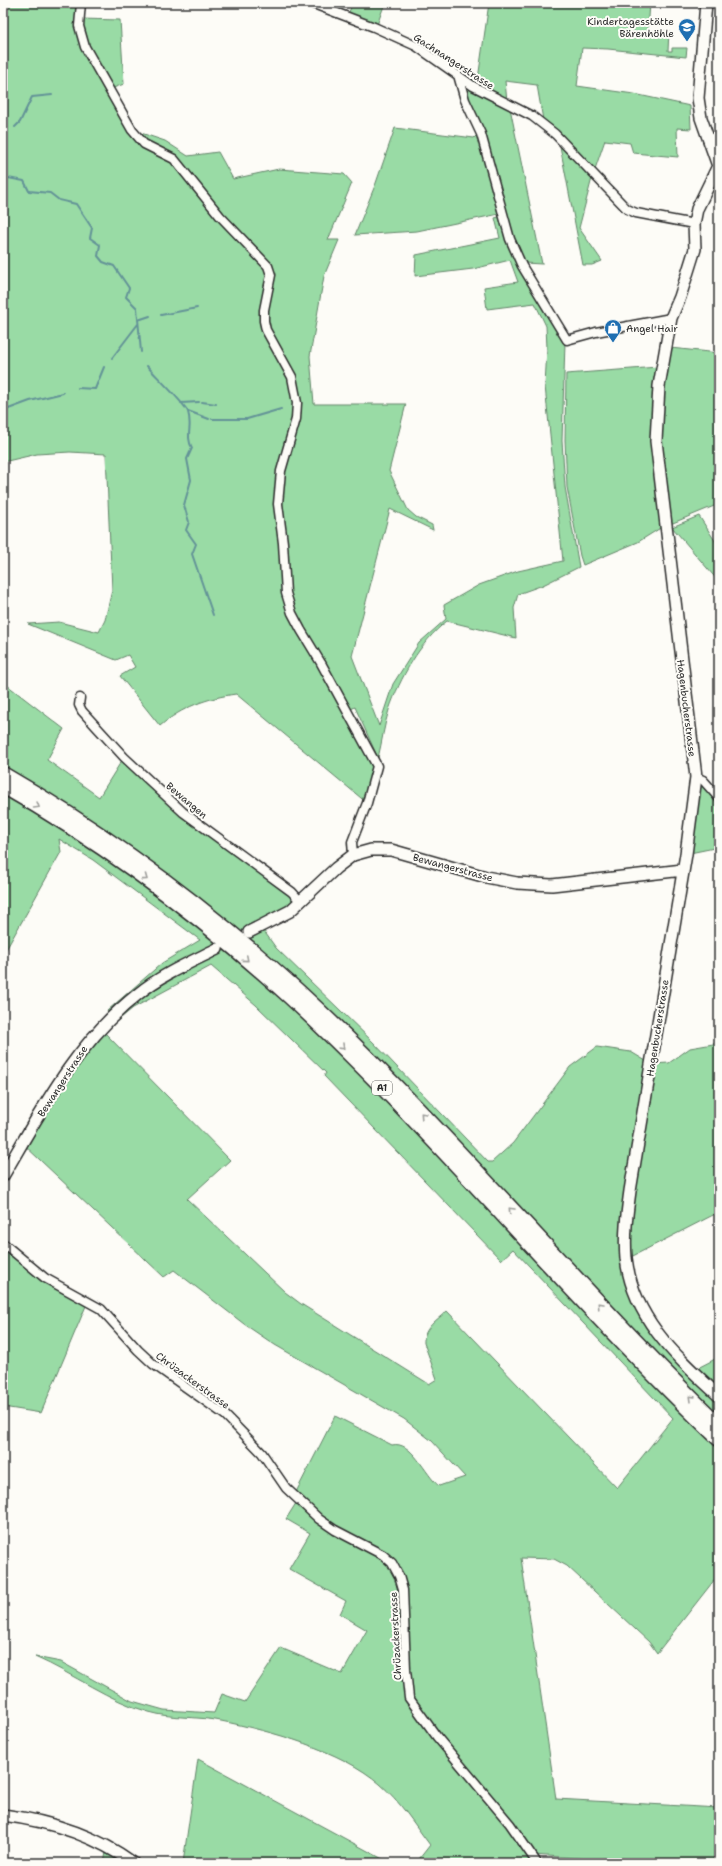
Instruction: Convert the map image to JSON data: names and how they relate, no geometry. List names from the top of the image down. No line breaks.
{"streets":{"highway":["A1"],"street":["Gachnangerstrasse","Hagenbucherstrasse","Bewangen","Bewangerstrasse","Chrüzackerstrasse"]},"crossings":[["Gachnangerstrasse","Hagenbucherstrasse"],["Hagenbucherstrasse","Bewangerstrasse"],["Bewangen","Bewangerstrasse"]],"places":{"school or university":["Kindertagesstätte Bärenhöhle"],"shop":["Angel Hair"]}}
